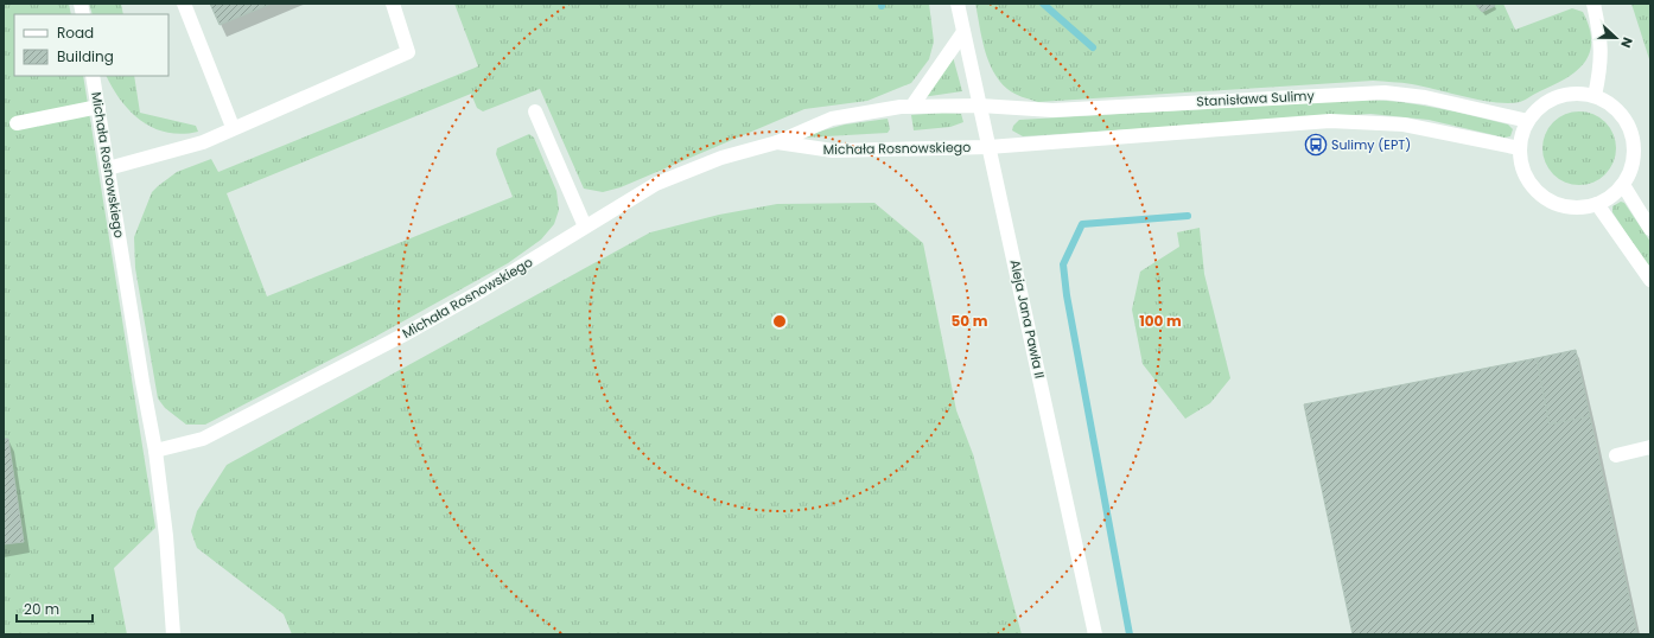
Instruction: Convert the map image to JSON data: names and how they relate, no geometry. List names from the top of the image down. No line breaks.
{"streets":{"street":["Stanisława Sulimy","Michała Rosnowskiego","Aleja Jana Pawła II"]},"crossings":[["Stanisława Sulimy","Michała Rosnowskiego"],["Stanisława Sulimy","Aleja Jana Pawła II"],["Michała Rosnowskiego","Aleja Jana Pawła II"]],"places":{"bus stop":["Sulimy (EPT)"]},"legend":["Road","Building"],"scale_bar":"20 m","north":"right","rings":["50 m","100 m"]}
